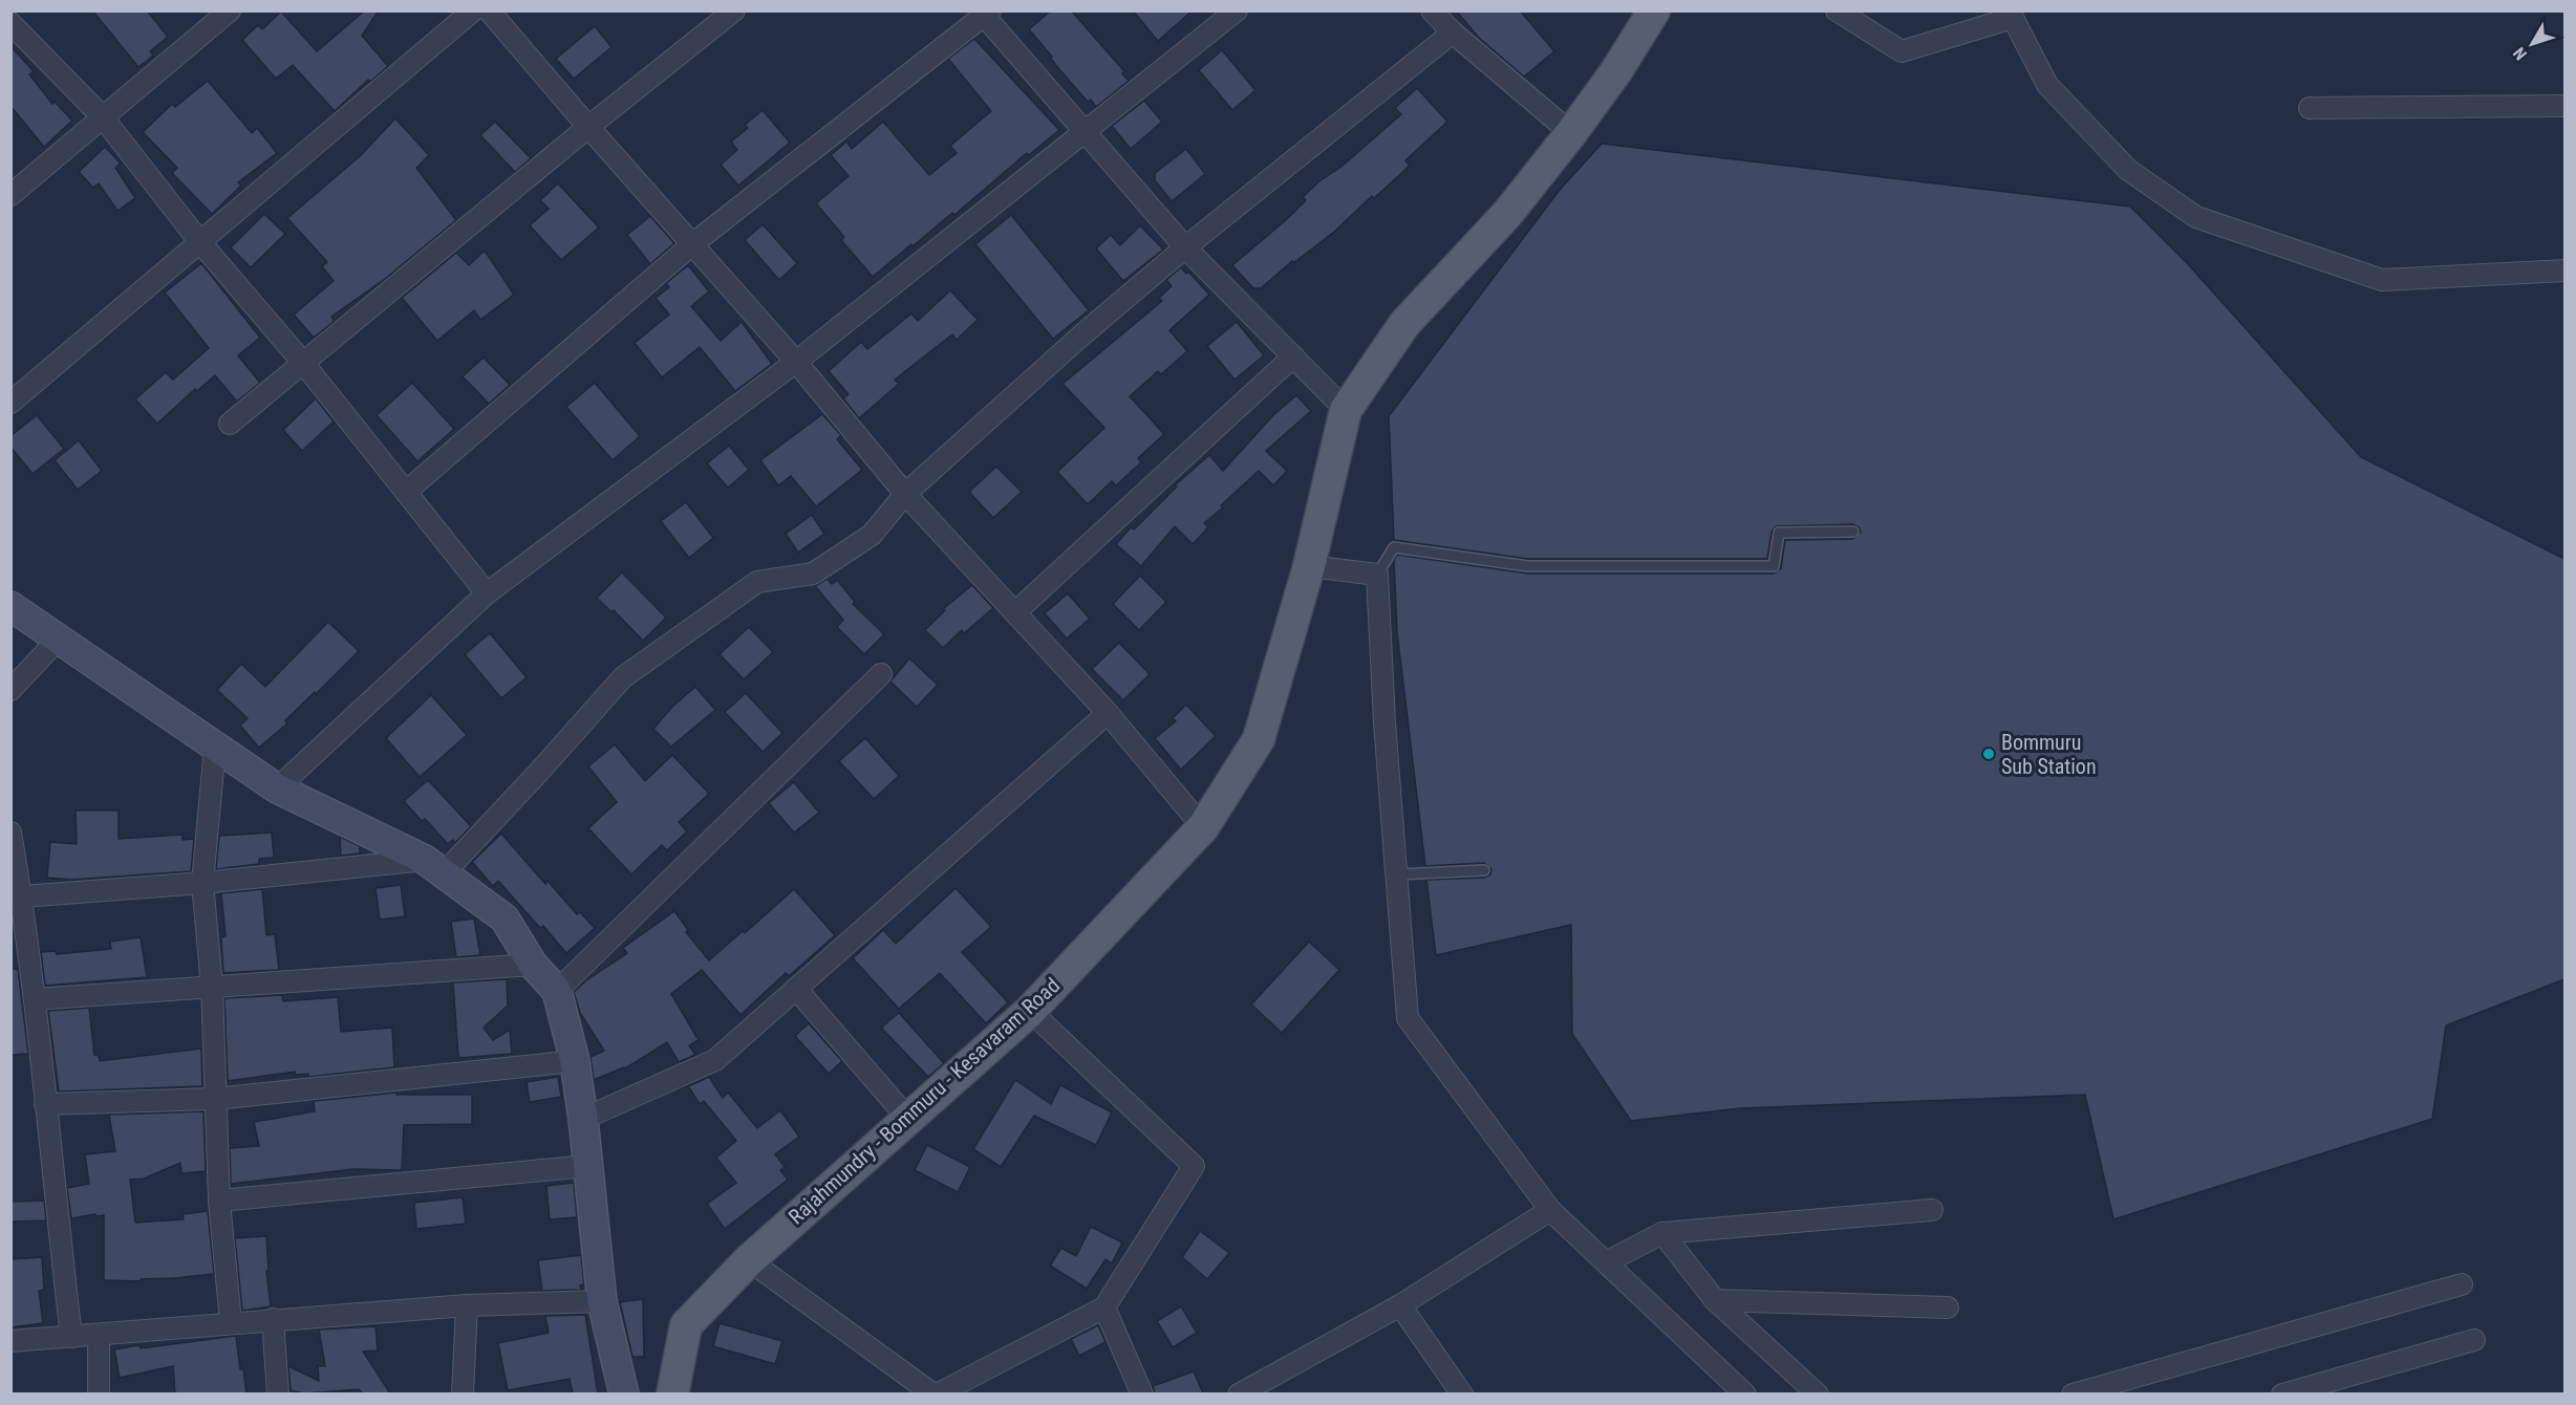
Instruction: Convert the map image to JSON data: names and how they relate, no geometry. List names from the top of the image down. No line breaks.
{"streets":{"main road":["Rajahmundry - Bommuru - Kesavaram Road"]},"places":["Bommuru Sub Station"],"north":"bottom left"}
